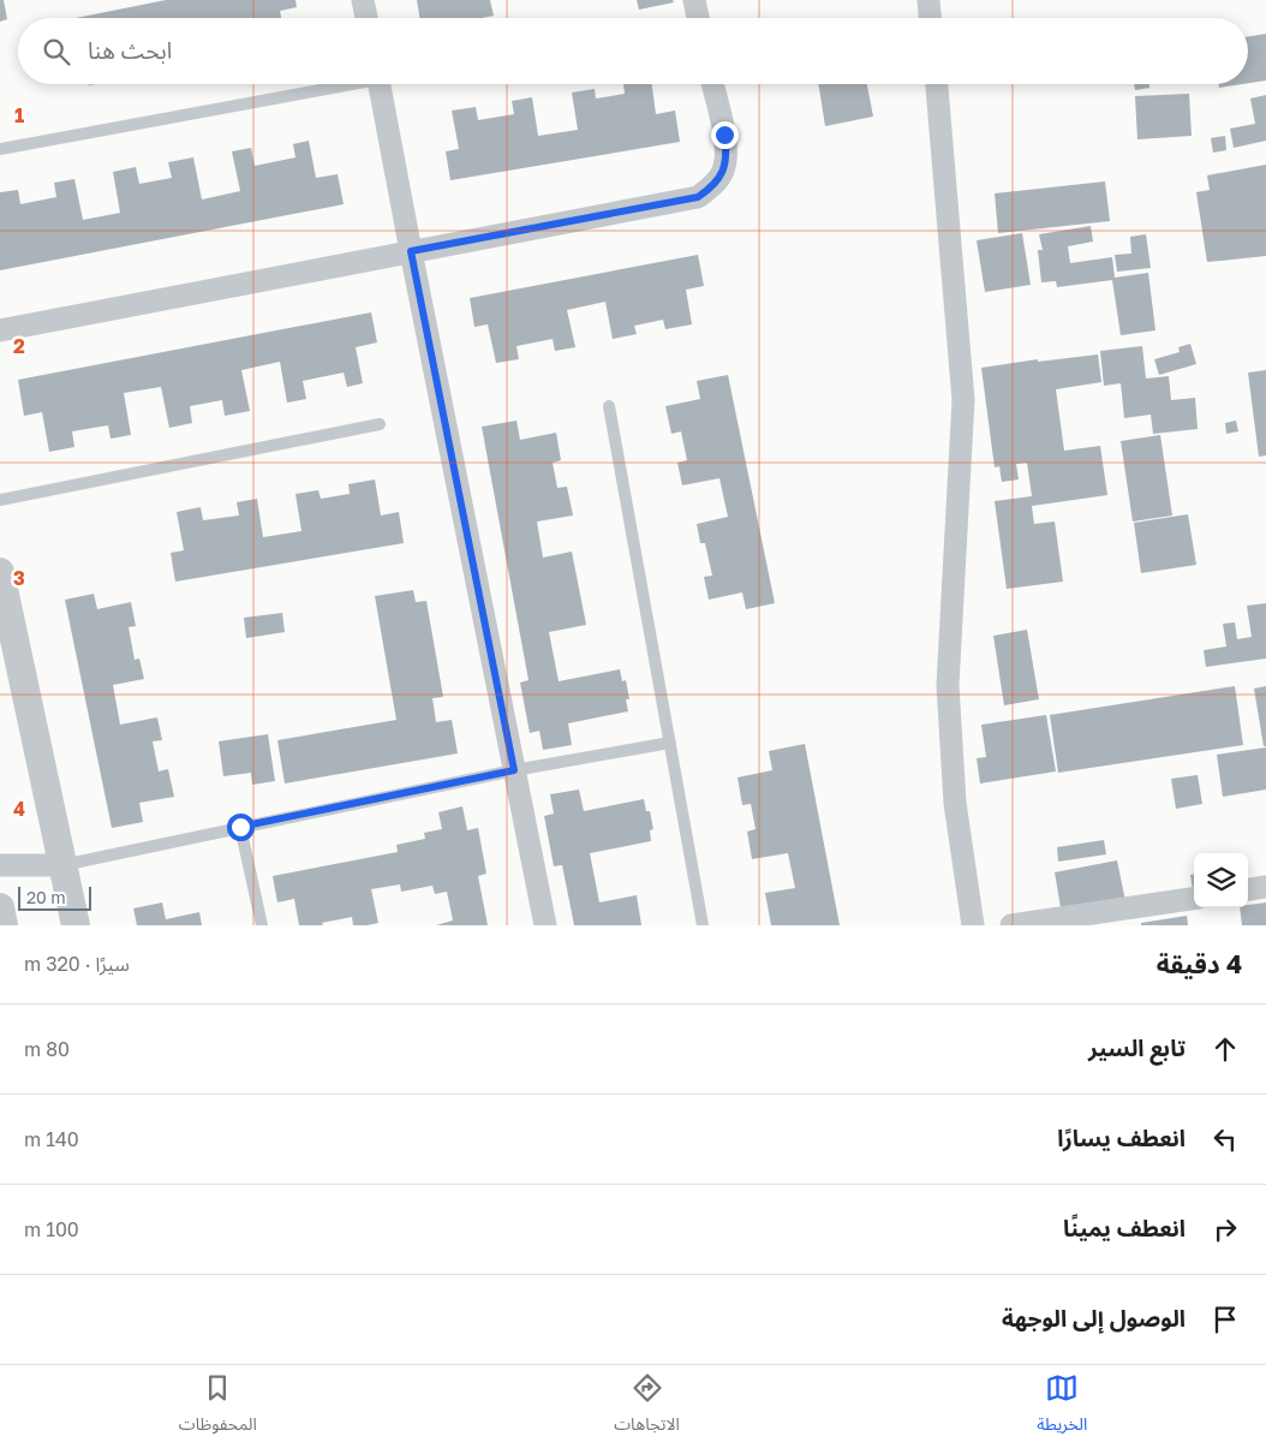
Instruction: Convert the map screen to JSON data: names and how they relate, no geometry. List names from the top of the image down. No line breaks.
{"scale_bar":"20 m","page":{"search":"ابحث هنا","scale":"20 m","heading":["4 دقيقة","سيرًا · 320 m"],"list":[["تابع السير","80 m"],["انعطف يسارًا","140 m"],["انعطف يمينًا","100 m"],"الوصول إلى الوجهة"],"nav":["الخريطة","الاتجاهات","المحفوظات"]},"grid":{"rows":["1","2","3","4"]}}
